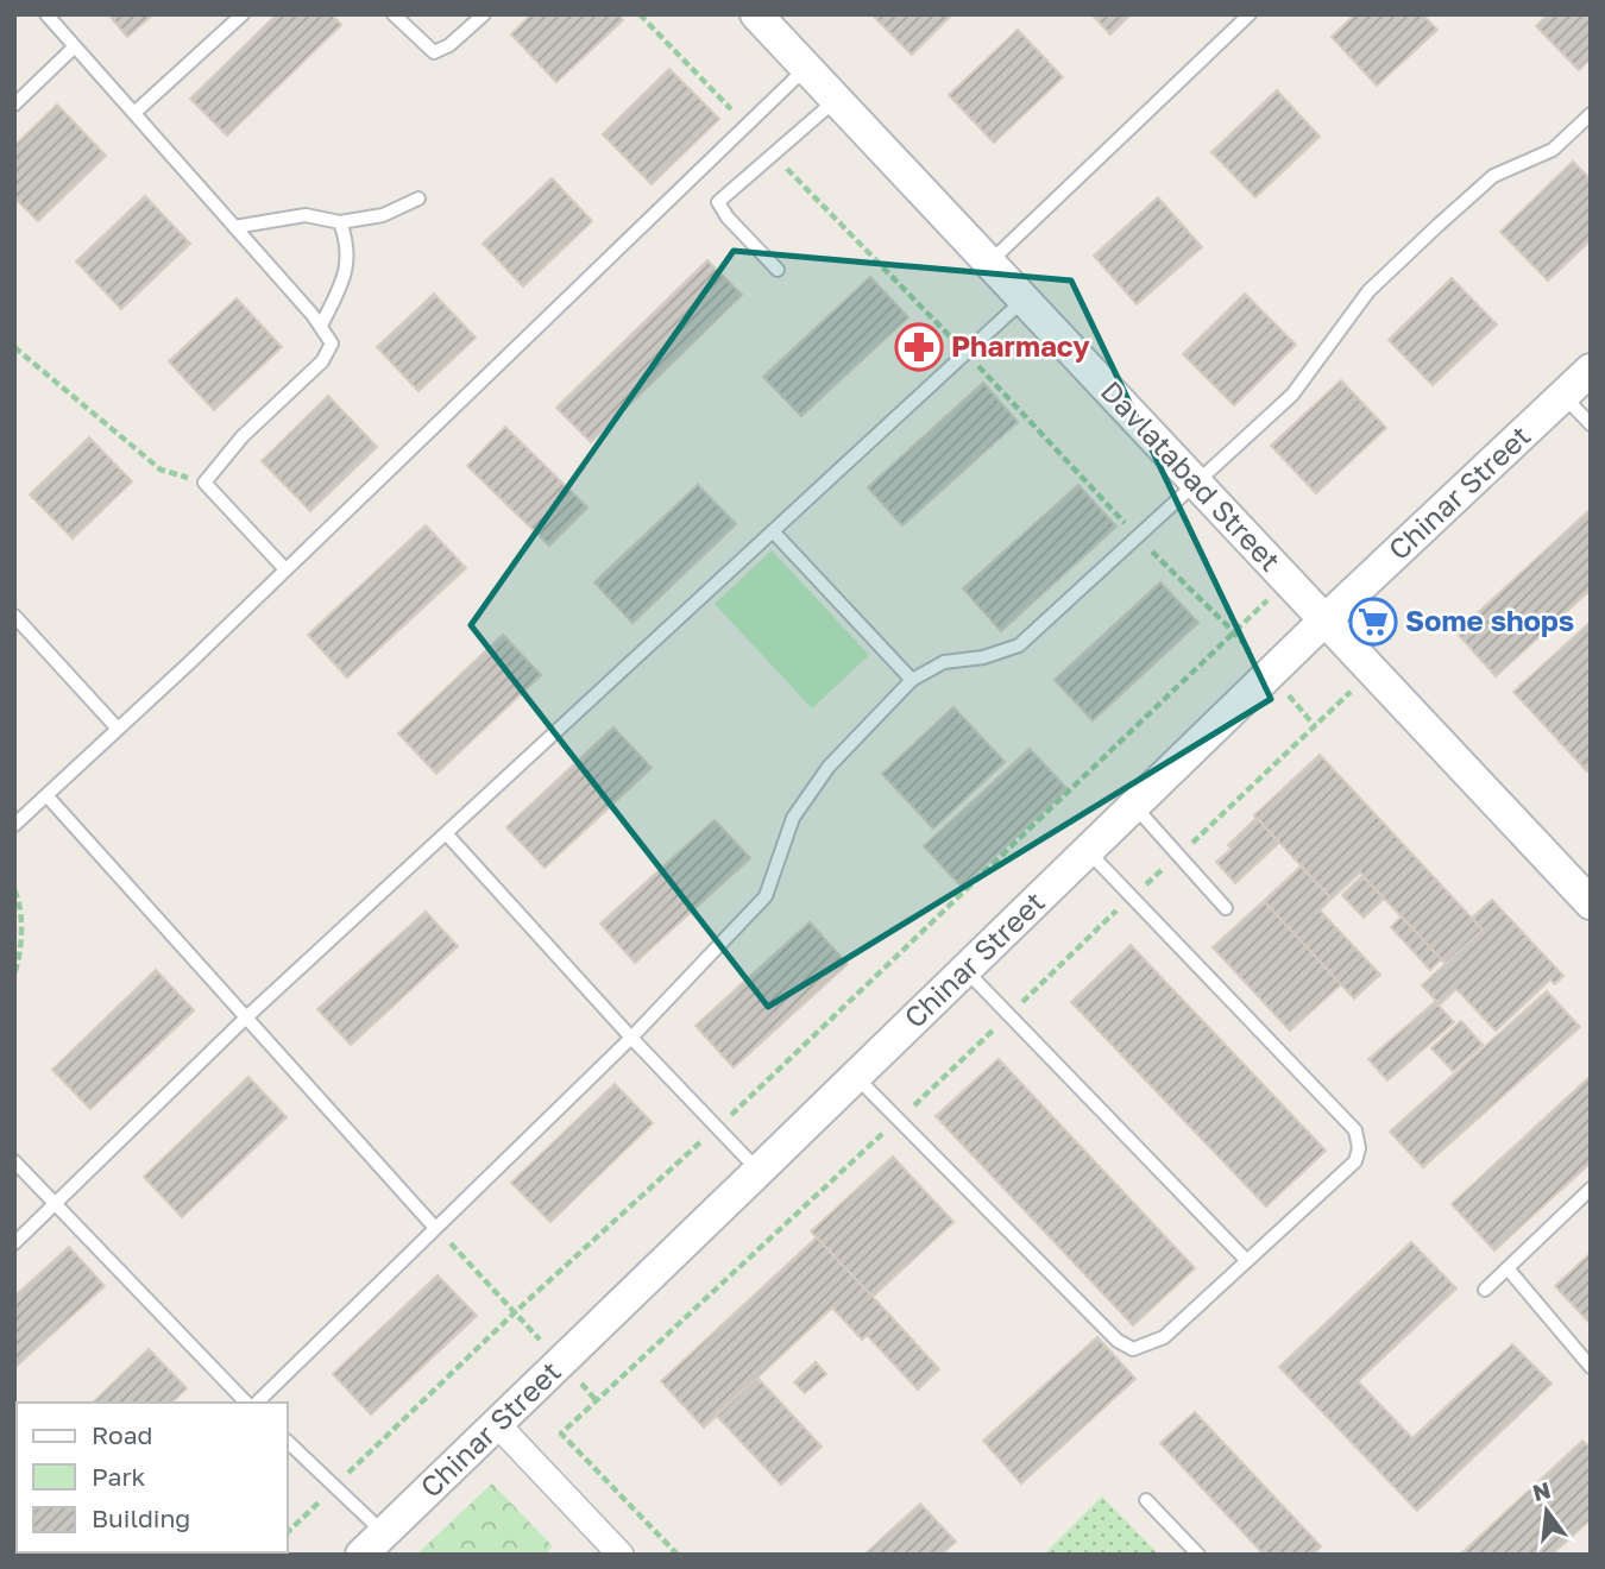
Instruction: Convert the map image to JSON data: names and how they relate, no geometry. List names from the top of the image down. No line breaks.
{"streets":{"street":["Davlatabad Street","Chinar Street"]},"crossings":[["Davlatabad Street","Chinar Street"]],"places":{"pharmacy":["Pharmacy"],"supermarket":["Some shops"]},"legend":["Road","Park","Building"],"north":"top"}
